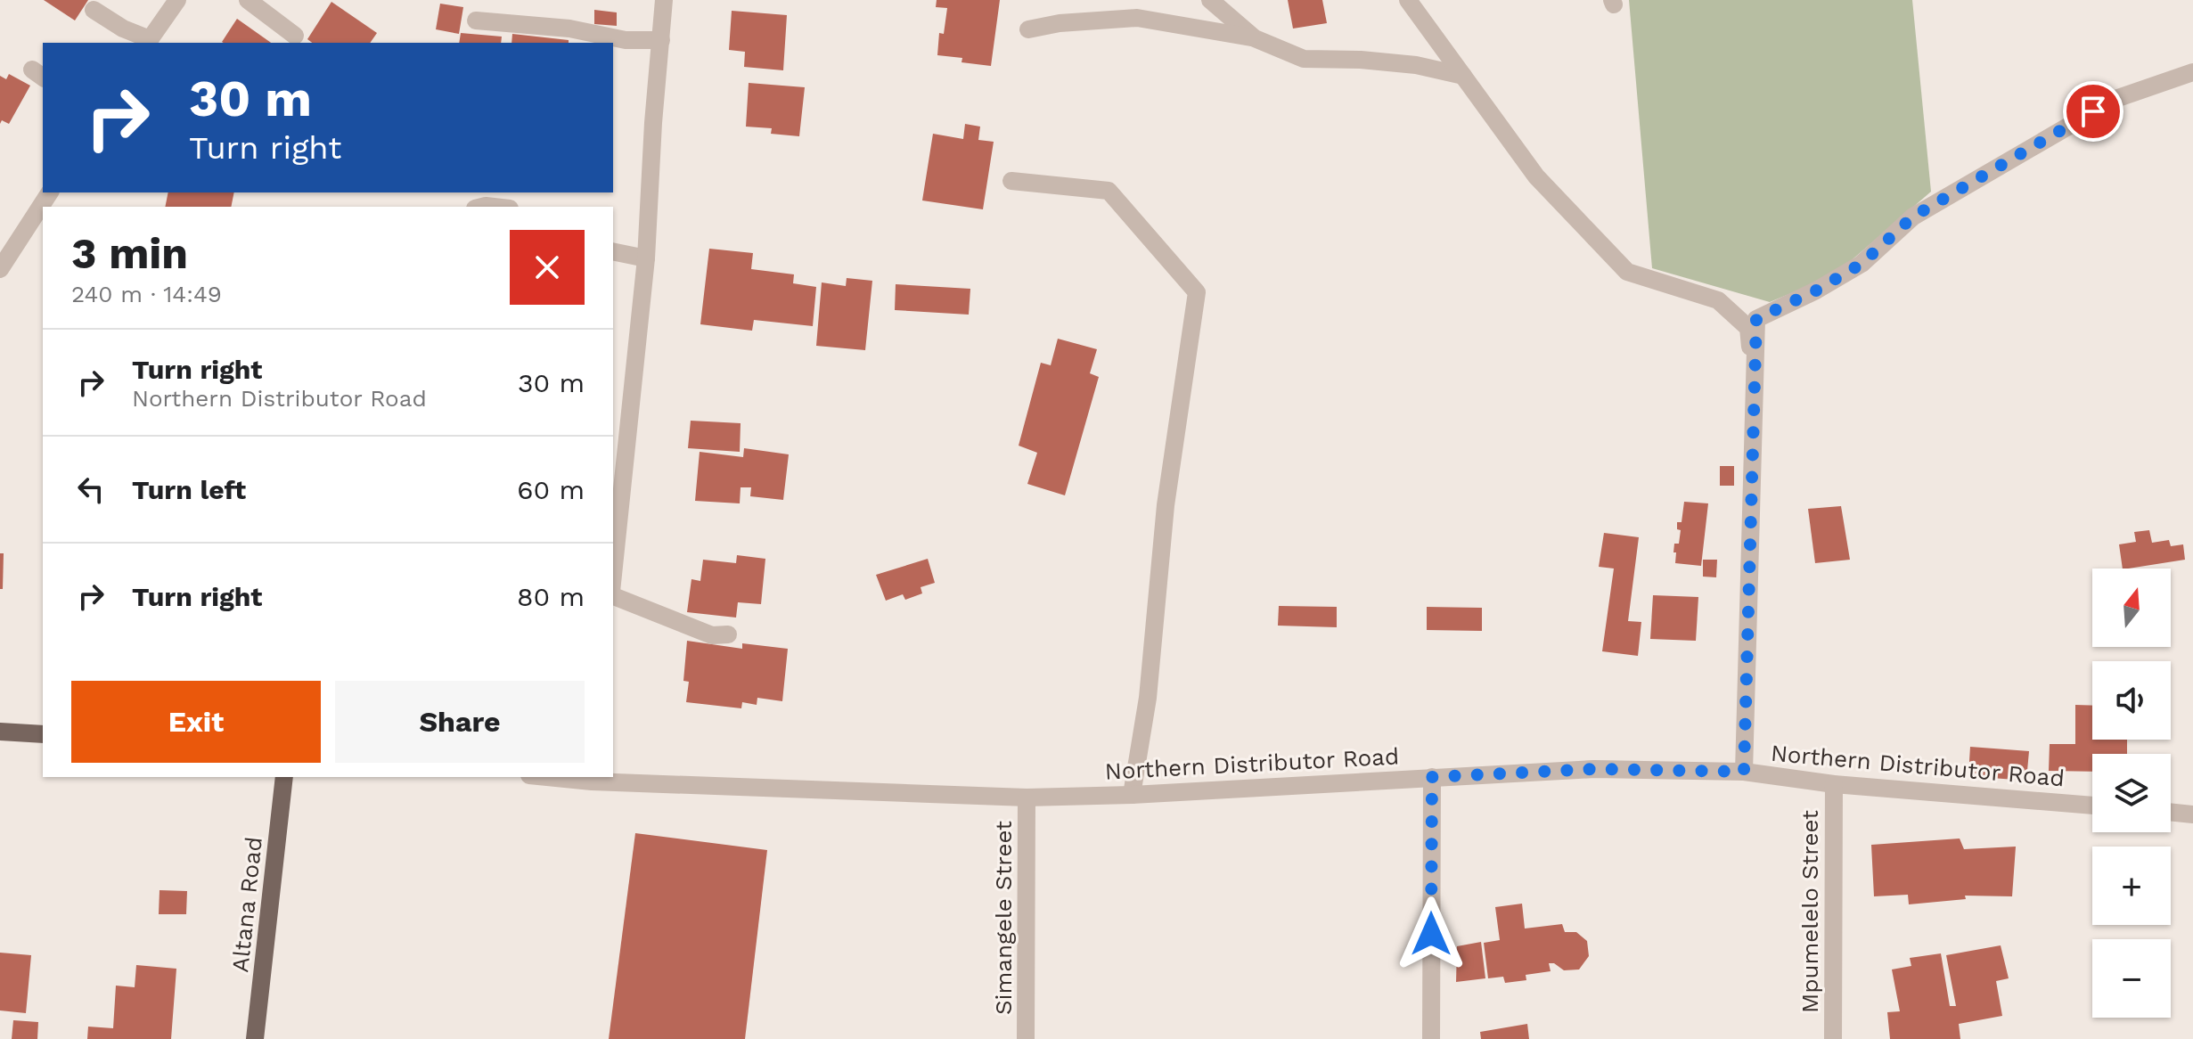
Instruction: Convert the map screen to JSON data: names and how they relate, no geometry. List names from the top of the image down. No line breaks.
{"streets":{"main road":["Altana Road"],"street":["Northern Distributor Road","Mpumelelo Street","Simangele Street"]},"crossings":[["Northern Distributor Road","Mpumelelo Street"],["Northern Distributor Road","Simangele Street"]],"north":"top","page":{"turn":["30 m","Turn right"],"heading":["3 min","240 m · 14:49"],"list":[{"name":"Turn right","note":"Northern Distributor Road","value":"30 m"},{"name":"Turn left","value":"60 m"},{"name":"Turn right","value":"80 m"}],"map_buttons":["+","−"],"buttons":["Exit","Share"]}}
